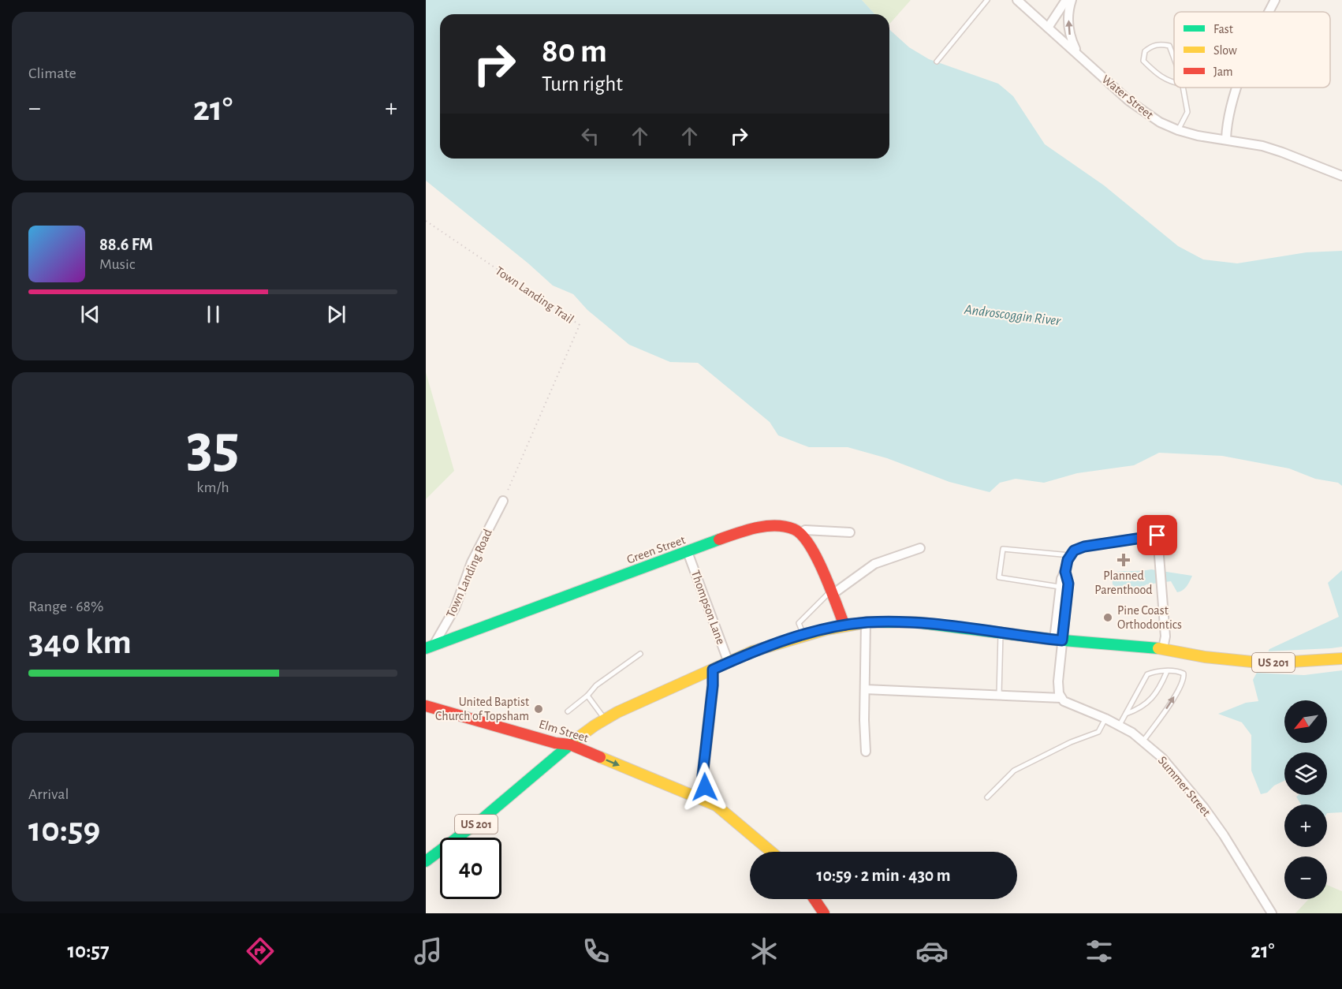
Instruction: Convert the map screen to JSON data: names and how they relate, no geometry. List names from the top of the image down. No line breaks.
{"streets":{"main road":["Green Street","US 201","Elm Street"],"street":["Water Street","Town Landing Road","Thompson Lane","Summer Street"],"path":["Town Landing Trail"]},"crossings":[["Town Landing Trail","Town Landing Road"],["Green Street","Town Landing Road"],["Green Street","Thompson Lane"],["Thompson Lane","US 201"],["US 201","Elm Street"]],"one_way":["Elm Street"],"water":["Androscoggin River"],"places":{"health":["Planned Parenthood"],"other":["Pine Coast Orthodontics","United Baptist Church of Topsham"]},"legend":["Fast","Slow","Jam"],"north":"bottom left","page":{"tile":["Climate",["35","km/h"],["Range · 68%","340 km"],["Arrival","10:59"]],"turn":["80 m","Turn right"],"heat":["−","21°","+"],"song":["88.6 FM","Music"],"map_buttons":["+","−"],"limit":"40","trip":"10:59 · 2 min · 430 m","tabs":["10:57","21°"]}}
